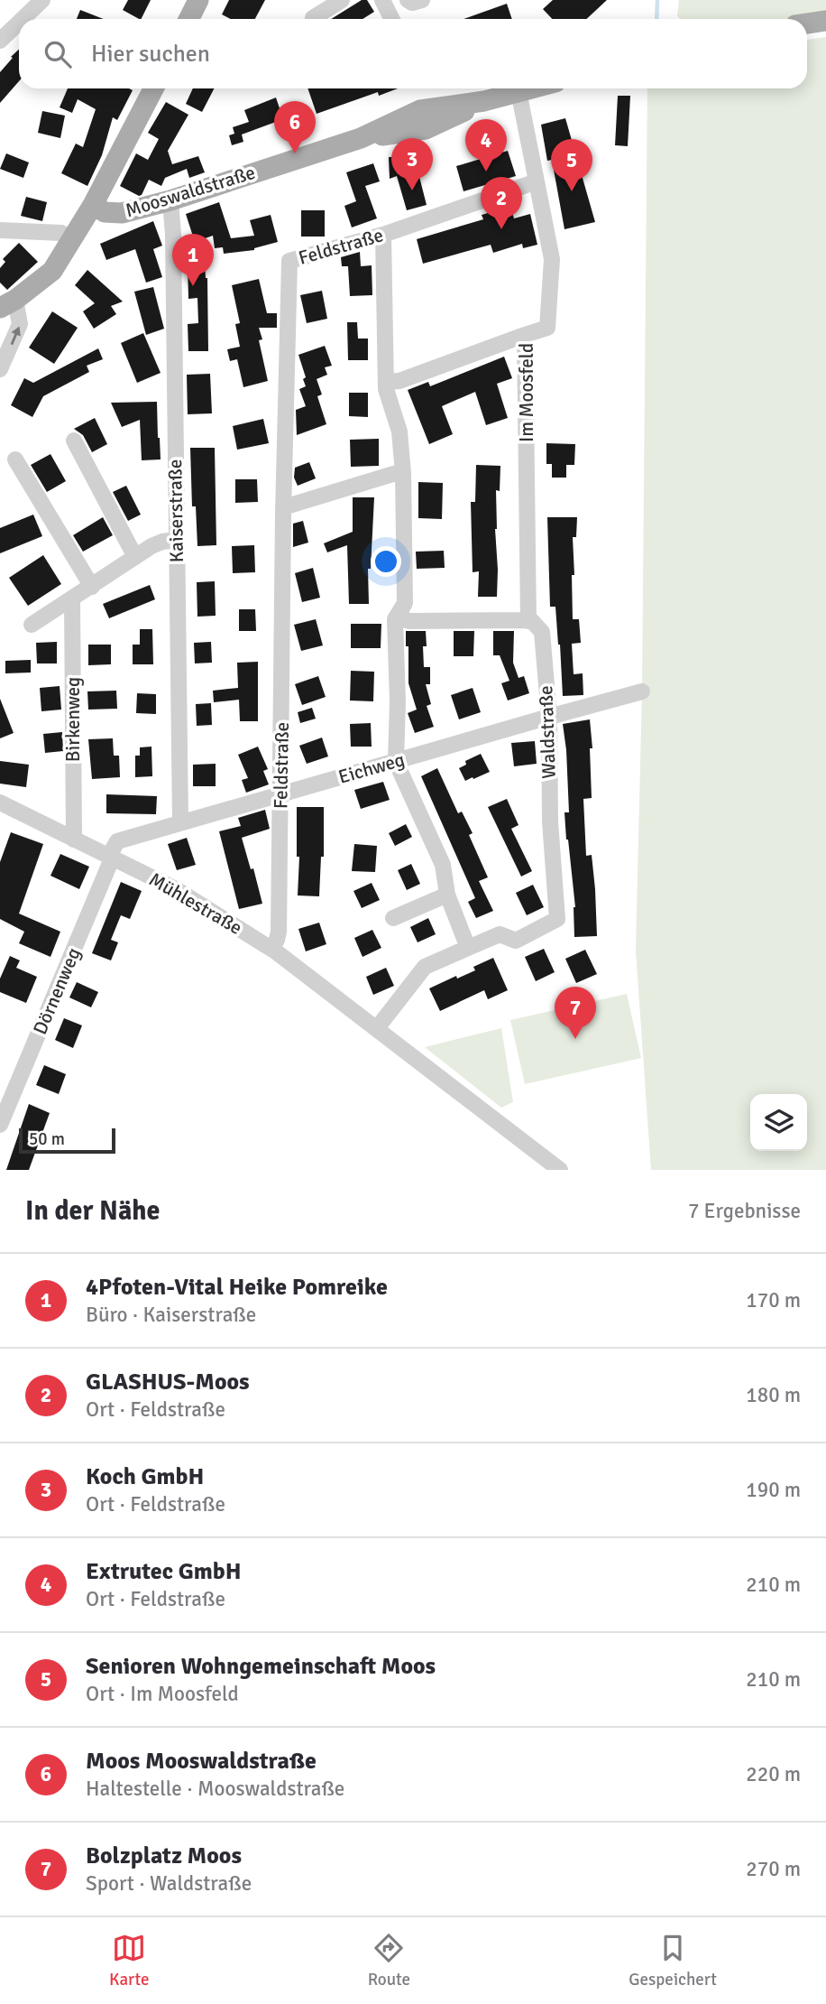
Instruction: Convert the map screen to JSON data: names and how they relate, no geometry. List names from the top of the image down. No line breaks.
{"streets":{"main road":["Mooswaldstraße"],"street":["Feldstraße","Im Moosfeld","Kaiserstraße","Birkenweg","Waldstraße","Eichweg","Mühlestraße","Dörnenweg"]},"crossings":[["Mooswaldstraße","Kaiserstraße"],["Feldstraße","Im Moosfeld"],["Feldstraße","Eichweg"],["Feldstraße","Mühlestraße"],["Im Moosfeld","Waldstraße"],["Kaiserstraße","Eichweg"],["Birkenweg","Mühlestraße"],["Waldstraße","Eichweg"],["Eichweg","Mühlestraße"],["Eichweg","Dörnenweg"],["Mühlestraße","Dörnenweg"]],"scale_bar":"50 m","page":{"search":"Hier suchen","pins":["6","4","3","5","2","1","7"],"scale":"50 m","heading":["In der Nähe","7 Ergebnisse"],"list":[{"mark":"1","name":"4Pfoten-Vital Heike Pomreike","note":"Büro · Kaiserstraße","value":"170 m"},{"mark":"2","name":"GLASHUS-Moos","note":"Ort · Feldstraße","value":"180 m"},{"mark":"3","name":"Koch GmbH","note":"Ort · Feldstraße","value":"190 m"},{"mark":"4","name":"Extrutec GmbH","note":"Ort · Feldstraße","value":"210 m"},{"mark":"5","name":"Senioren Wohngemeinschaft Moos","note":"Ort · Im Moosfeld","value":"210 m"},{"mark":"6","name":"Moos Mooswaldstraße","note":"Haltestelle · Mooswaldstraße","value":"220 m"},{"mark":"7","name":"Bolzplatz Moos","note":"Sport · Waldstraße","value":"270 m"}],"nav":["Karte","Route","Gespeichert"]}}
